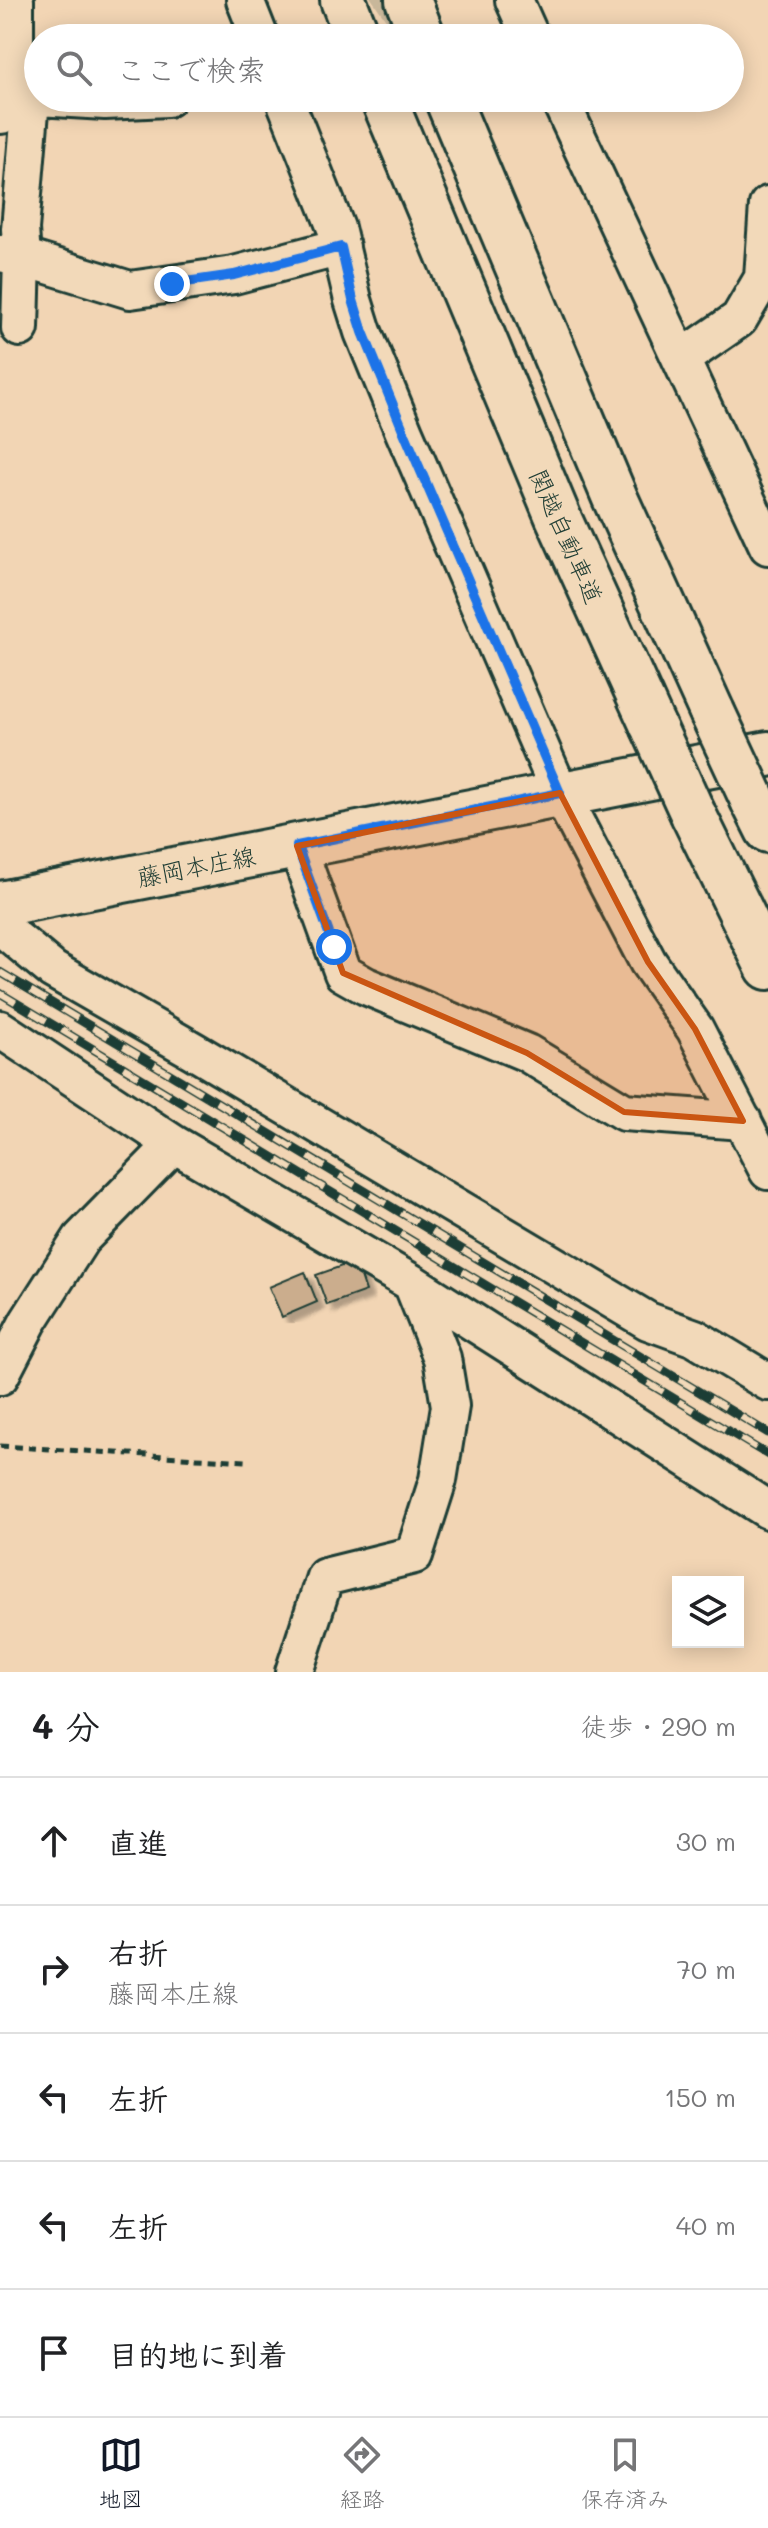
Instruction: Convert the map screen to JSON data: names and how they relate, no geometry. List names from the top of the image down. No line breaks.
{"streets":{"main road":["関越自動車道","藤岡本庄線"]},"page":{"search":"ここで検索","heading":["4 分","徒歩 · 290 m"],"list":[["直進","30 m"],["右折","藤岡本庄線","70 m"],["左折","150 m"],["左折","40 m"],"目的地に到着"],"nav":["地図","経路","保存済み"]}}
